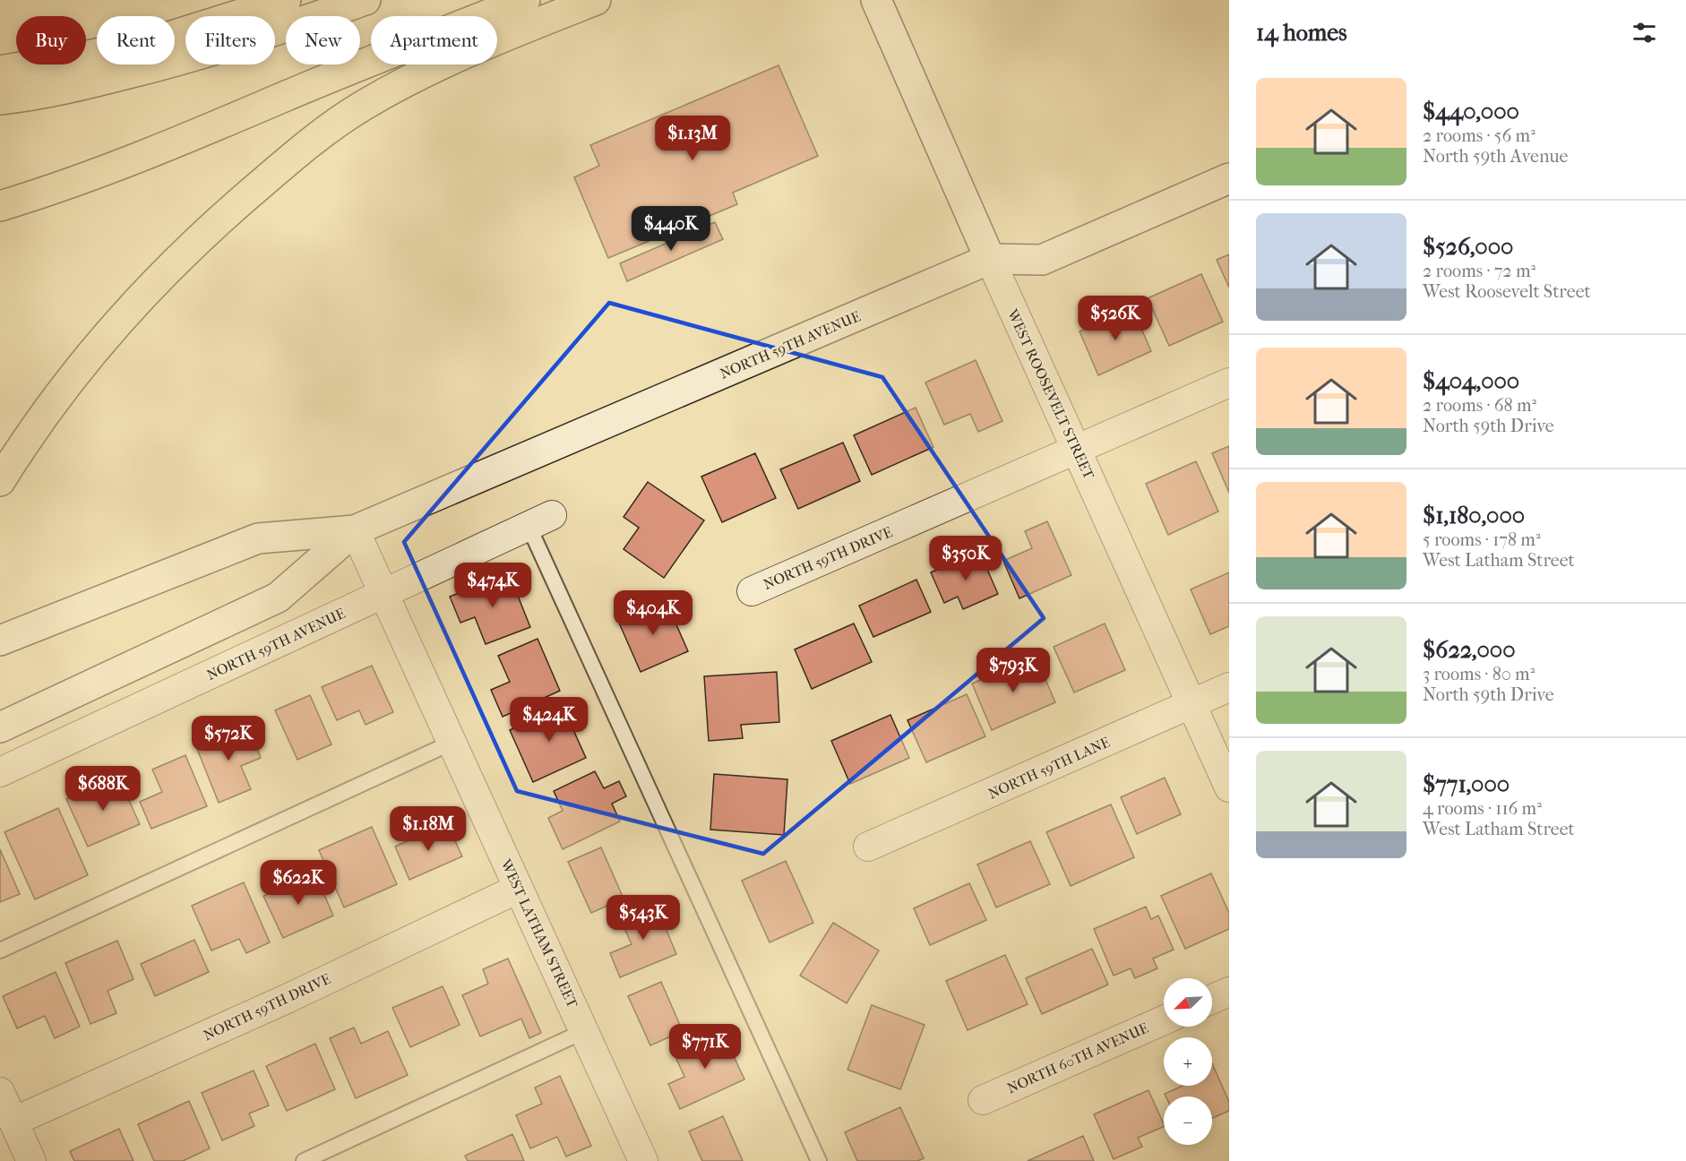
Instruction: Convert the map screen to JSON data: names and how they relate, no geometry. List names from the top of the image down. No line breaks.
{"streets":{"main road":["NORTH 59TH AVENUE","WEST ROOSEVELT STREET"],"street":["NORTH 59TH DRIVE","NORTH 59TH LANE","WEST LATHAM STREET","NORTH 60TH AVENUE"]},"crossings":[["NORTH 59TH AVENUE","WEST ROOSEVELT STREET"],["NORTH 59TH AVENUE","WEST LATHAM STREET"],["WEST ROOSEVELT STREET","NORTH 59TH DRIVE"],["WEST ROOSEVELT STREET","NORTH 59TH LANE"],["NORTH 59TH DRIVE","WEST LATHAM STREET"]],"north":"bottom left","page":{"heading":"14 homes","chip":["Buy","Rent","Filters","New","Apartment"],"list":[{"name":"$440,000","note":"2 rooms · 56 m² · North 59th Avenue"},{"name":"$526,000","note":"2 rooms · 72 m² · West Roosevelt Street"},{"name":"$404,000","note":"2 rooms · 68 m² · North 59th Drive"},{"name":"$1,180,000","note":"5 rooms · 178 m² · West Latham Street"},{"name":"$622,000","note":"3 rooms · 80 m² · North 59th Drive"},{"name":"$771,000","note":"4 rooms · 116 m² · West Latham Street"}],"price":["$1.13M","$440K","$526K","$350K","$474K","$404K","$793K","$424K","$572K","$688K","$1.18M","$622K","$543K","$771K"],"map_buttons":["+","−"]}}
